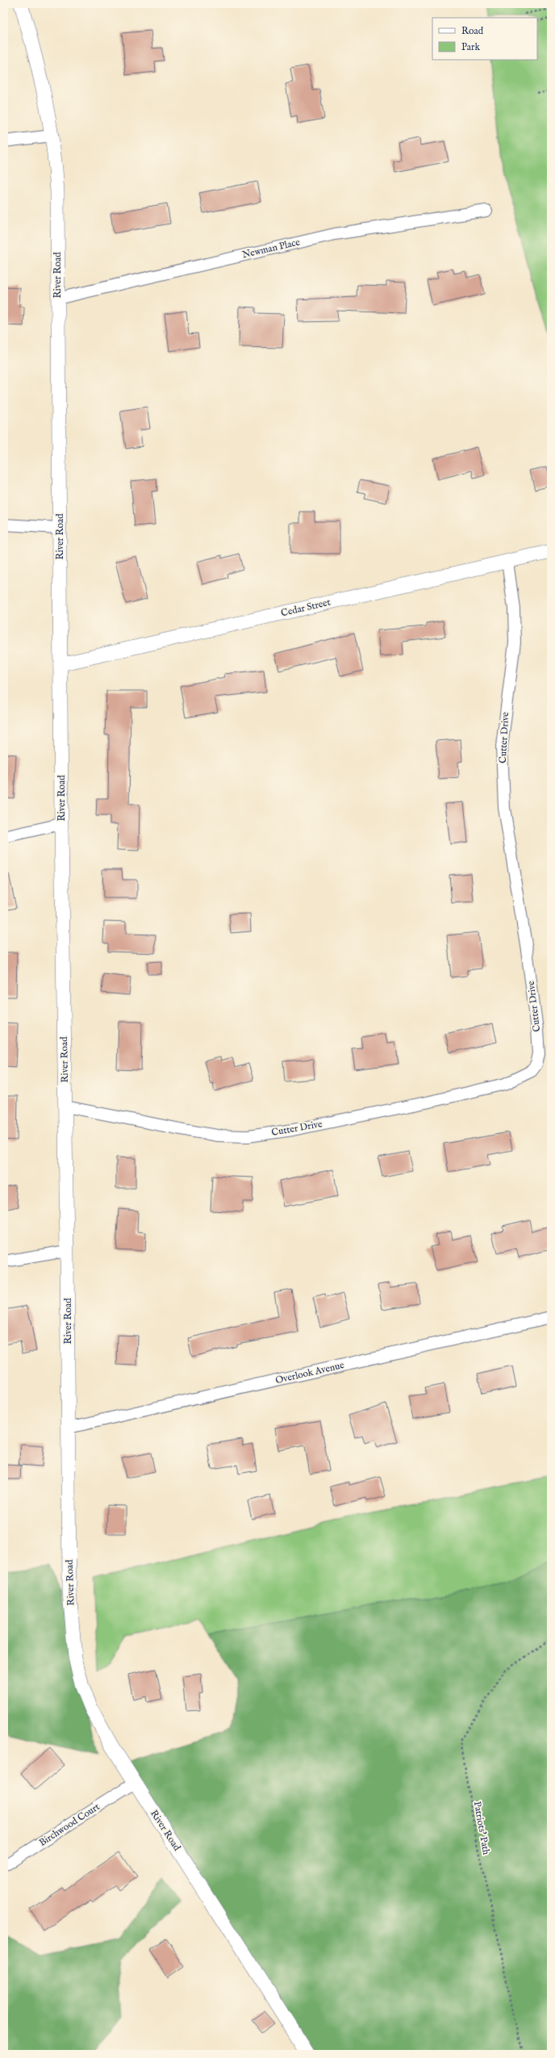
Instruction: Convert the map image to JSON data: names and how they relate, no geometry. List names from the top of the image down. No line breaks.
{"streets":{"street":["Newman Place","River Road","Cedar Street","Cutter Drive","Overlook Avenue","Birchwood Court"],"path":["Patriots' Path"]},"crossings":[["Newman Place","River Road"],["River Road","Cedar Street"],["River Road","Cutter Drive"],["River Road","Overlook Avenue"],["River Road","Birchwood Court"],["Cedar Street","Cutter Drive"]],"legend":["Road","Park"]}
